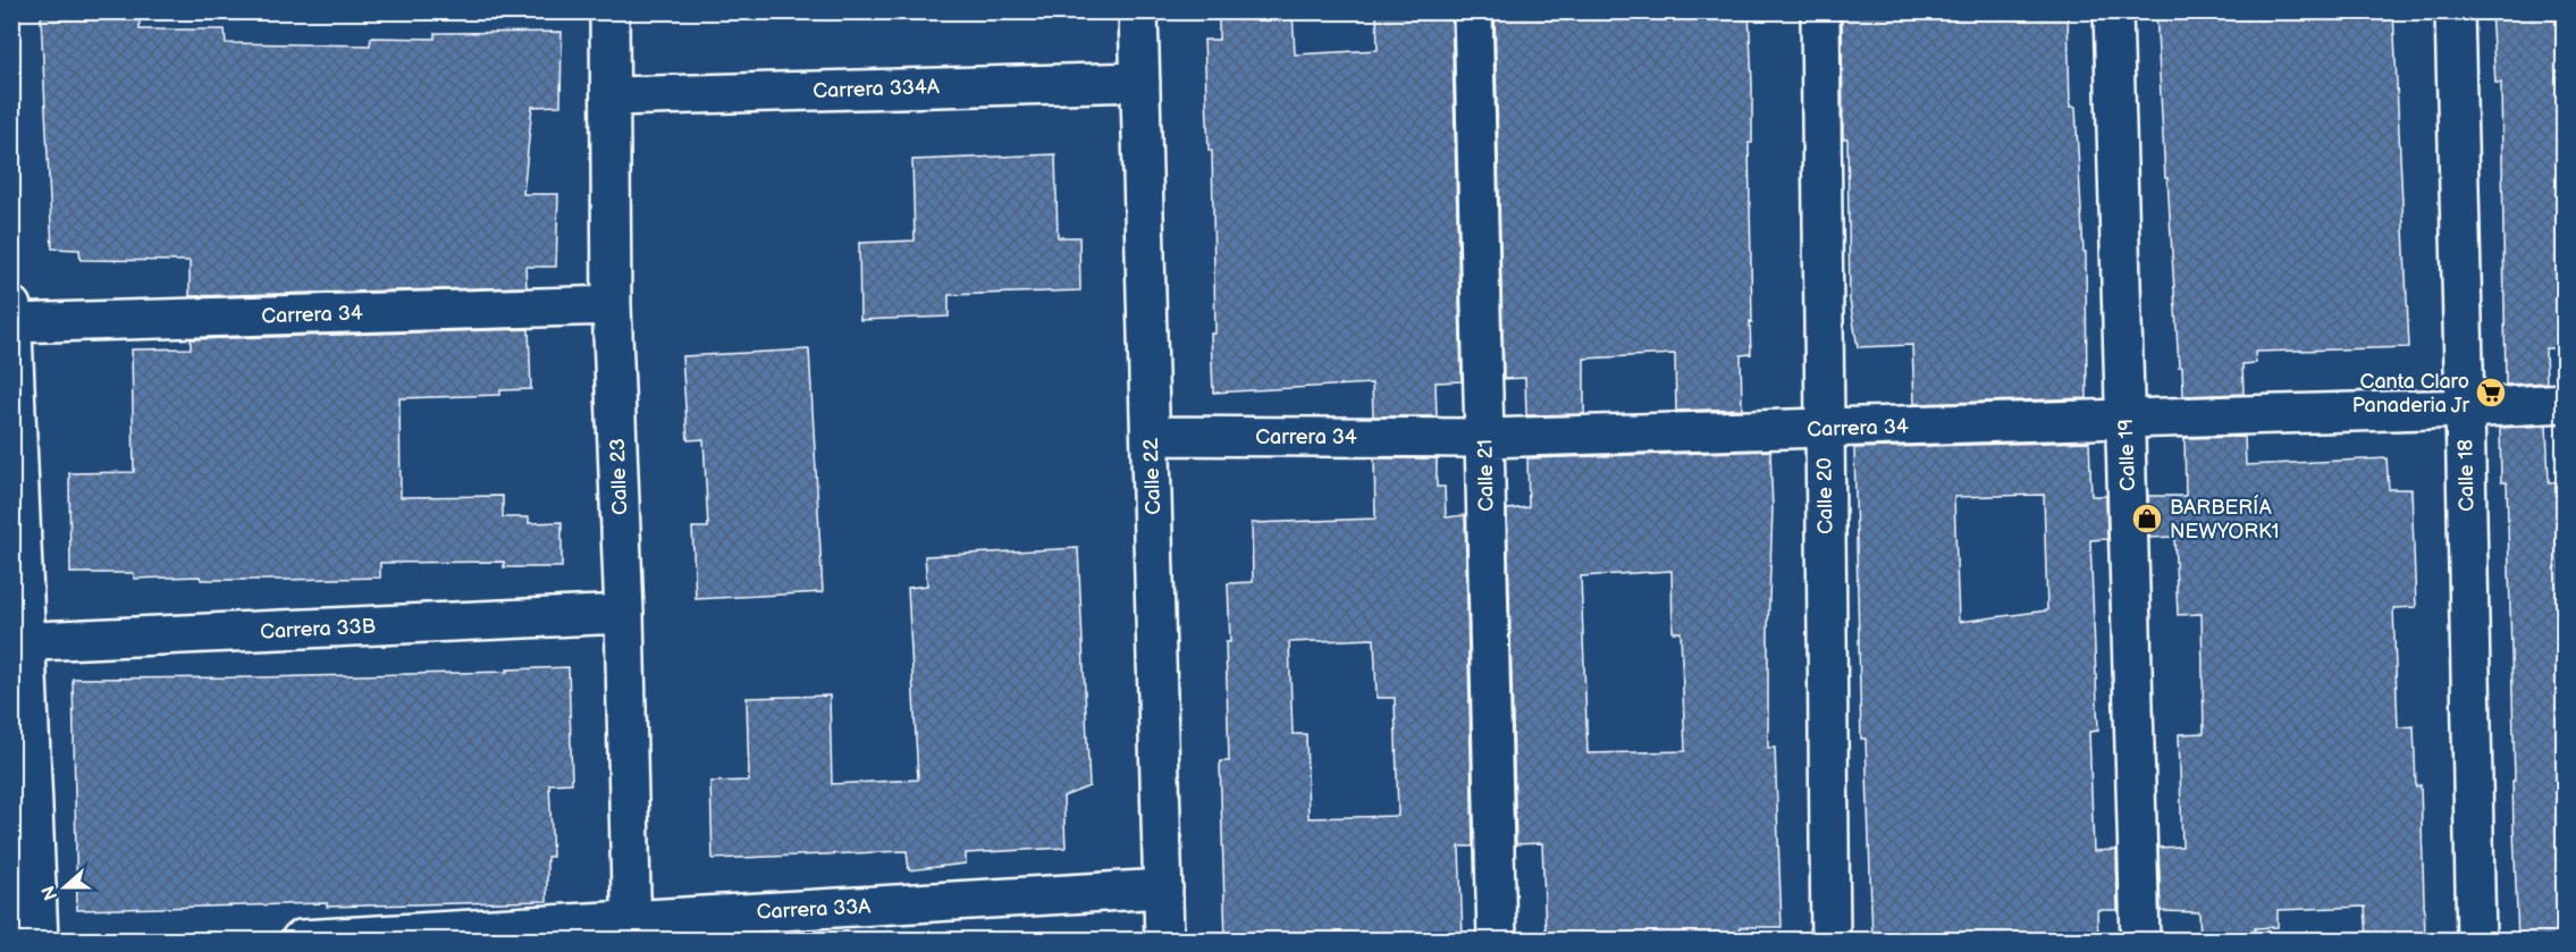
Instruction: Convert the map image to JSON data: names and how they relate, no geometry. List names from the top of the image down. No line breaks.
{"streets":{"street":["Carrera 334A","Carrera 34","Calle 19","Calle 21","Calle 18","Calle 23","Calle 22","Calle 20","Carrera 33B","Carrera 33A"]},"crossings":[["Carrera 334A","Calle 23"],["Carrera 334A","Calle 22"],["Carrera 34","Calle 19"],["Carrera 34","Calle 21"],["Carrera 34","Calle 18"],["Carrera 34","Calle 23"],["Carrera 34","Calle 22"],["Carrera 34","Calle 20"],["Calle 23","Carrera 33B"],["Calle 23","Carrera 33A"],["Calle 22","Carrera 33A"]],"places":{"supermarket":["Canta Claro Panaderia Jr"],"shop":["BARBERÍA NEWYORK1"]},"north":"left"}
